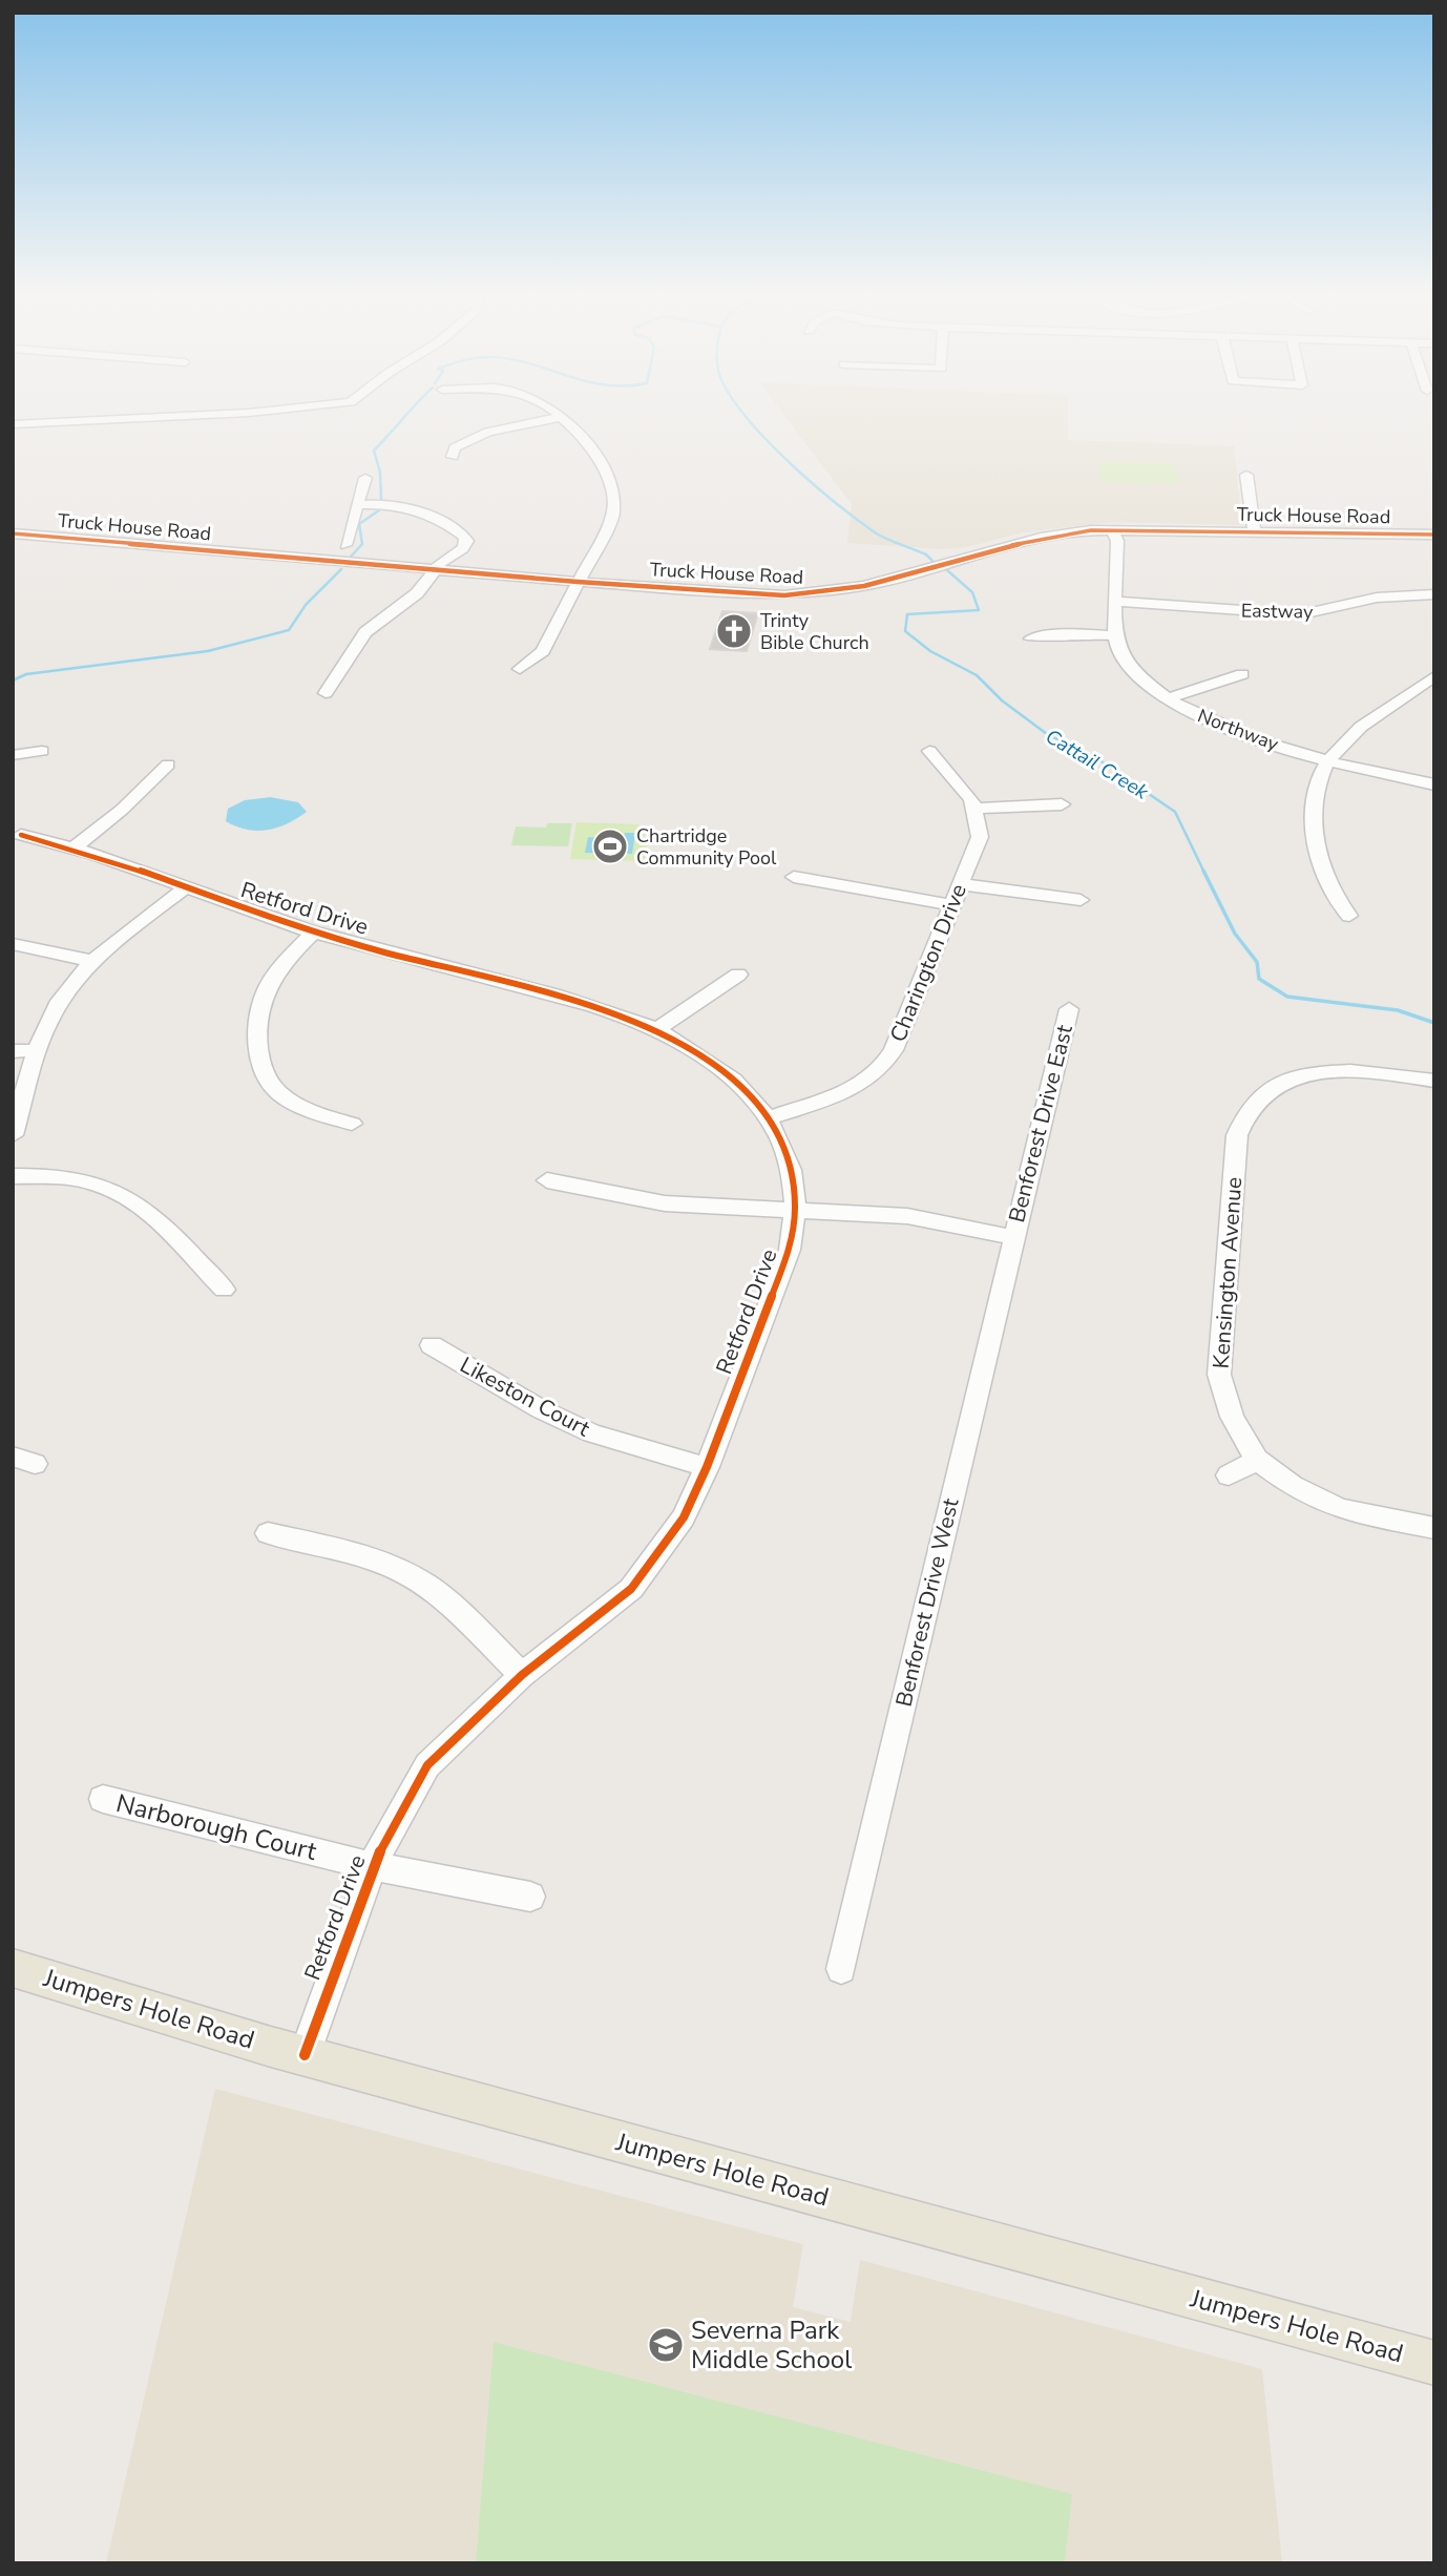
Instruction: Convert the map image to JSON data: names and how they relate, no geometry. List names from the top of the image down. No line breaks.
{"streets":{"main road":["Jumpers Hole Road"],"street":["Truck House Road","Eastway","Northway","Retford Drive","Charington Drive","Benforest Drive East","Kensington Avenue","Likeston Court","Benforest Drive West","Narborough Court"]},"crossings":[["Retford Drive","Charington Drive"],["Retford Drive","Likeston Court"],["Retford Drive","Narborough Court"],["Retford Drive","Jumpers Hole Road"],["Benforest Drive East","Benforest Drive West"]],"water":["Cattail Creek"],"places":{"church":["Trinty Bible Church"],"sports":["Chartridge Community Pool"],"school or university":["Severna Park Middle School"]}}
